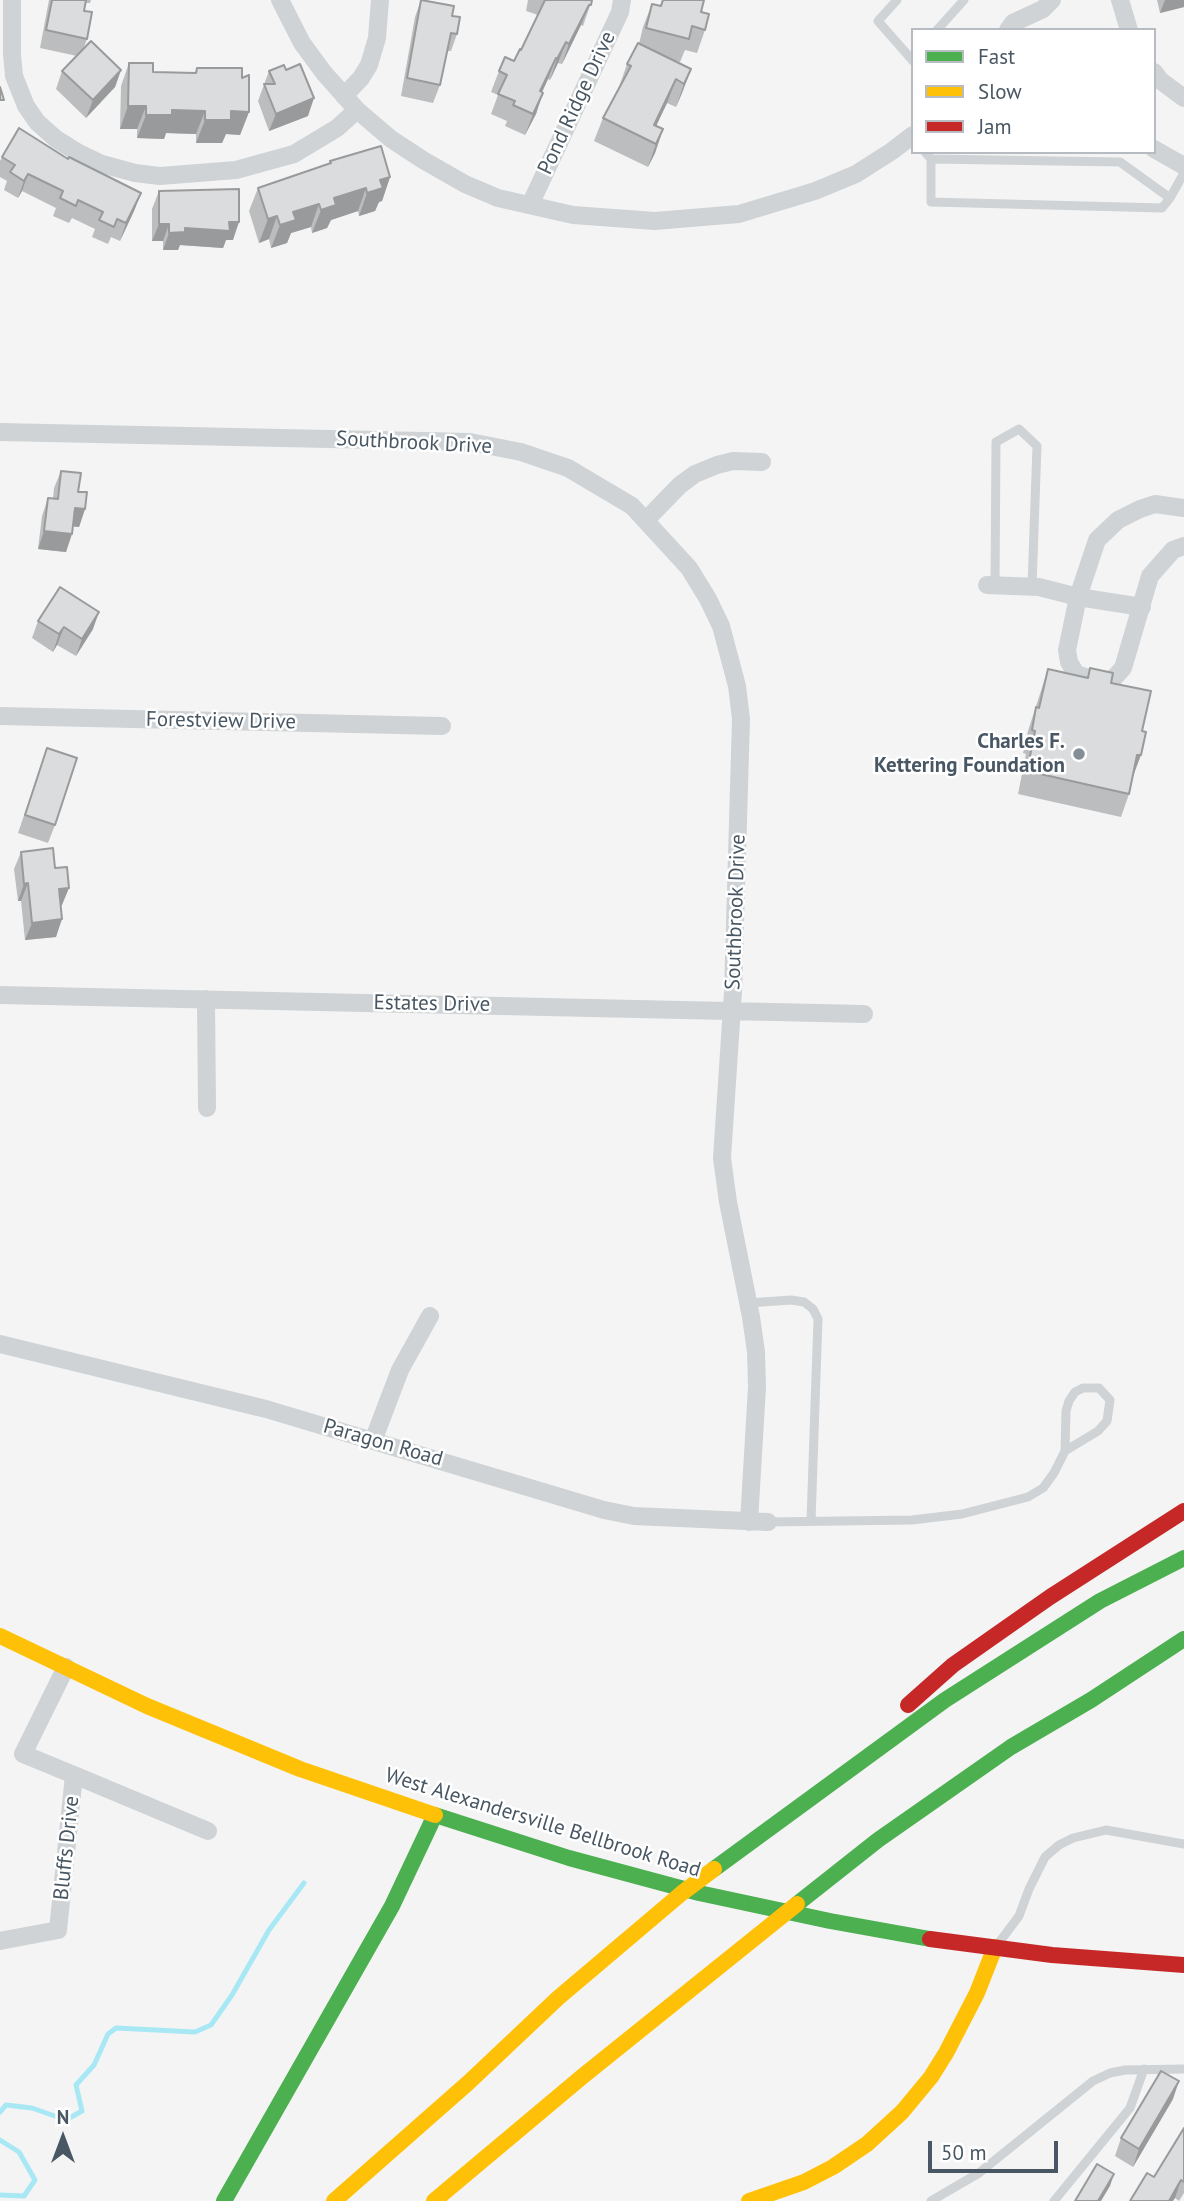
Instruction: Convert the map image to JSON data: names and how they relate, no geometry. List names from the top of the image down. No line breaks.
{"streets":{"main road":["West Alexandersville Bellbrook Road"],"street":["Pond Ridge Drive","Southbrook Drive","Forestview Drive","Estates Drive","Paragon Road","Bluffs Drive"]},"crossings":[["Southbrook Drive","Estates Drive"],["Southbrook Drive","Paragon Road"],["West Alexandersville Bellbrook Road","Bluffs Drive"]],"places":["Charles F. Kettering Foundation"],"legend":["Fast","Slow","Jam"],"scale_bar":"50 m","north":"top"}
